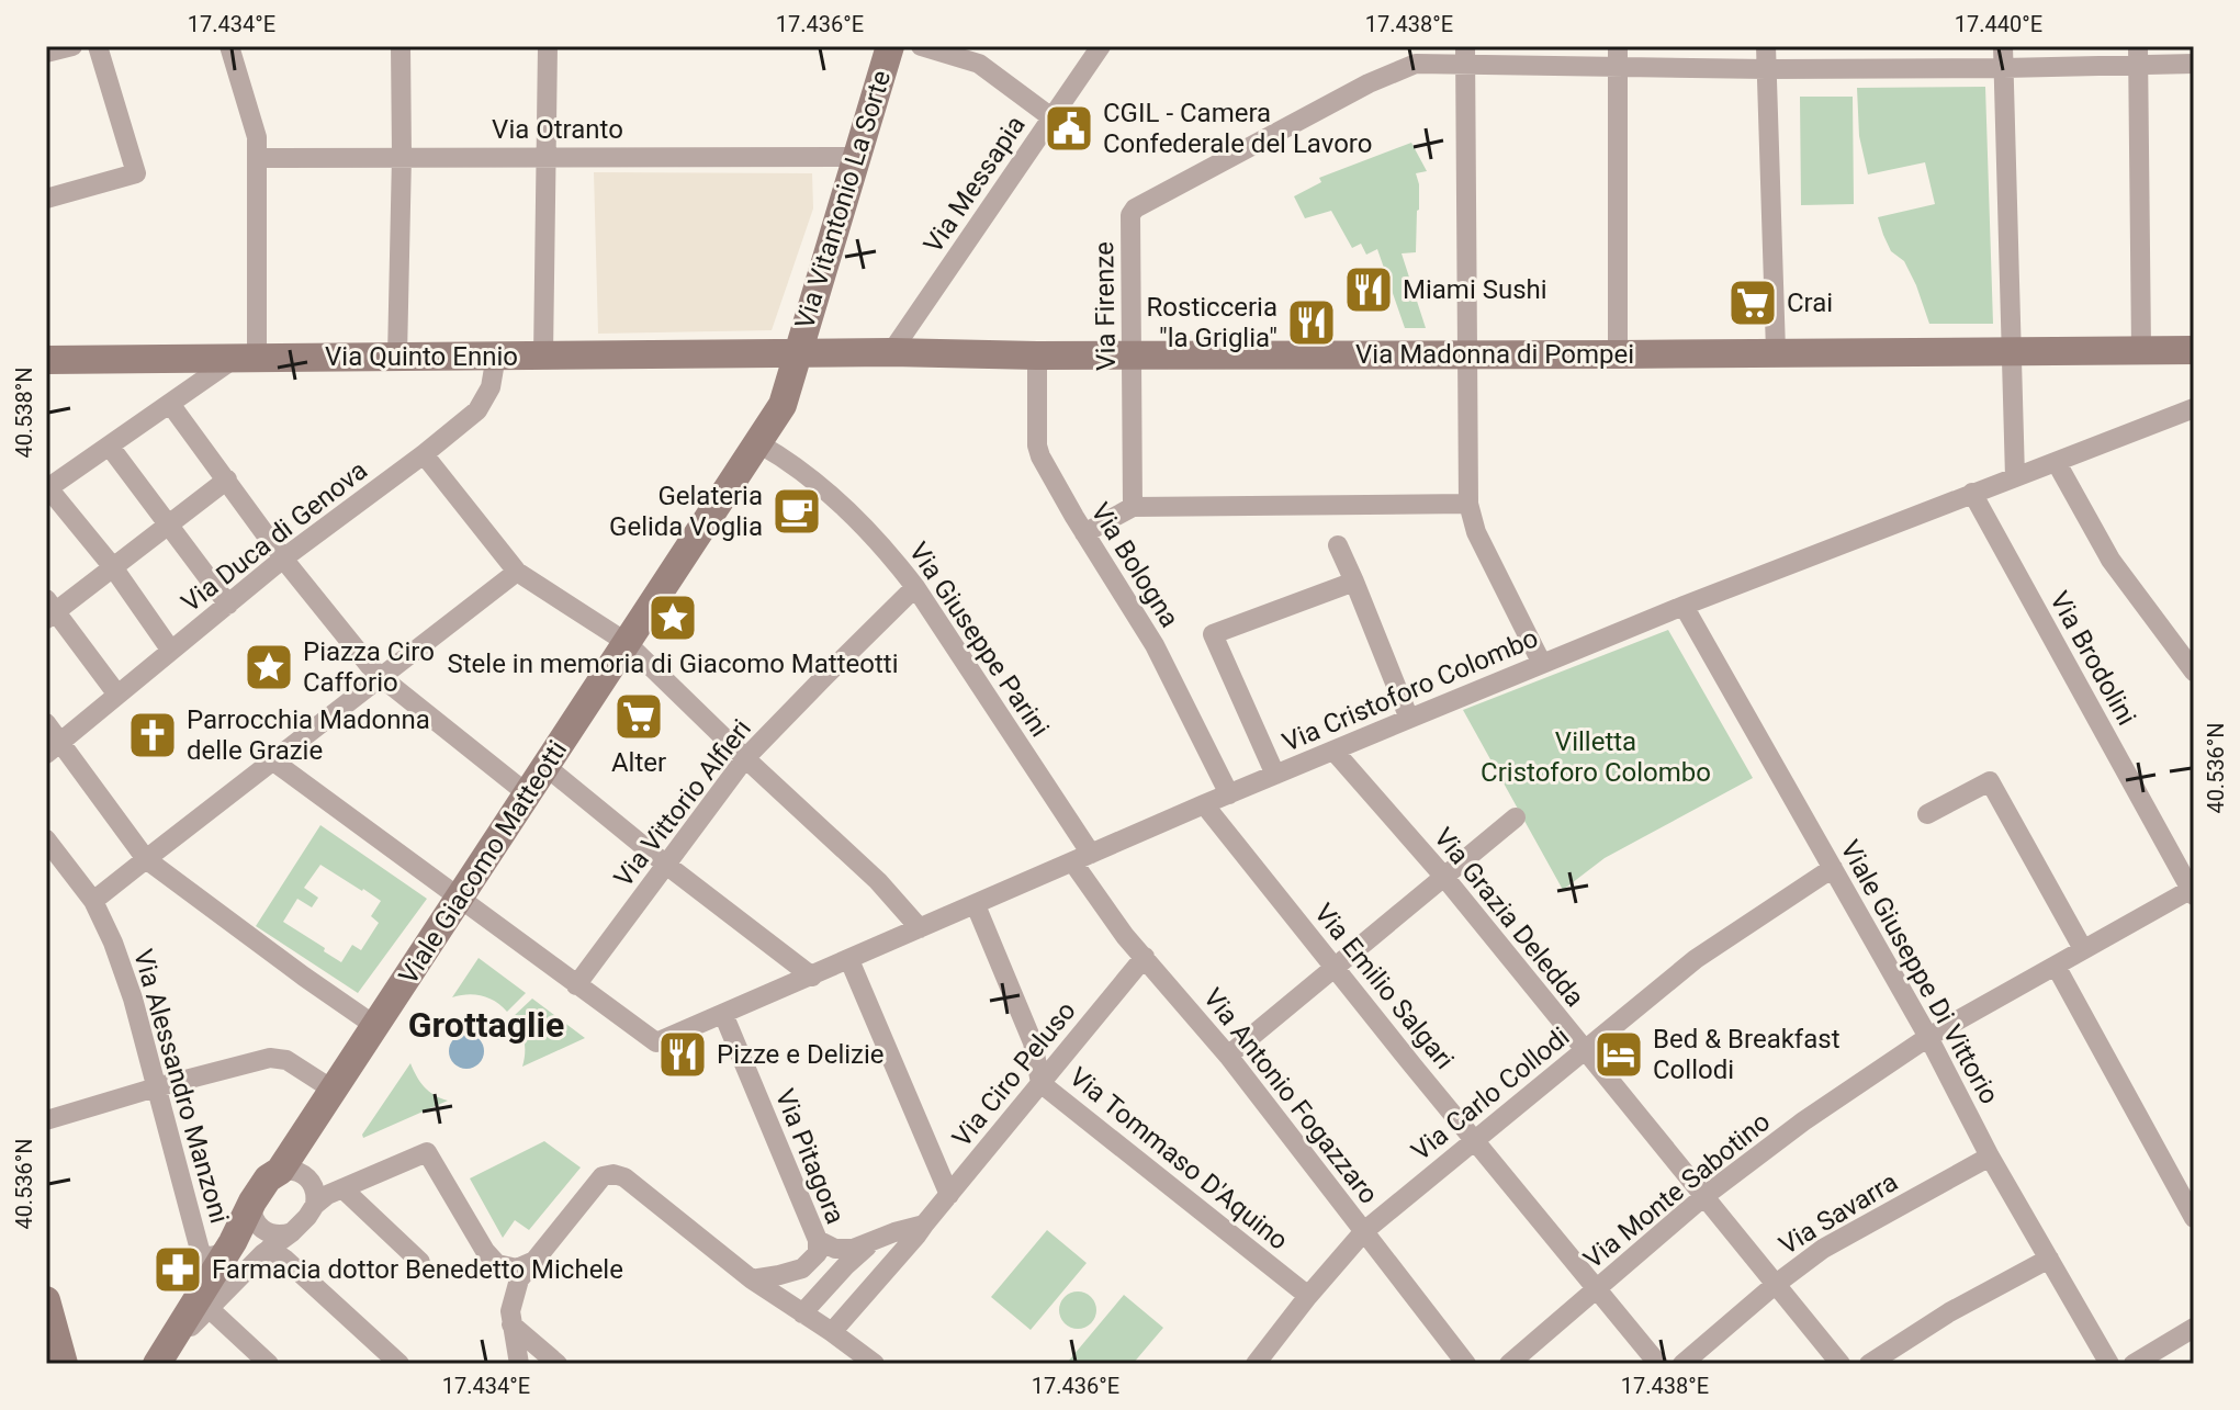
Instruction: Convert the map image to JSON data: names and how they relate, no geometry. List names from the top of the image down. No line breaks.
{"streets":{"street":["Via Otranto","Via Messapia","Via Vitantonio La Sorte","Via Firenze","Via Madonna di Pompei","Via Quinto Ennio","Via Duca di Genova","Via Bologna","Via Giuseppe Parini","Via Brodolini","Via Cristoforo Colombo","Via Vittorio Alfieri","Viale Giacomo Matteotti","Via Grazia Deledda","Viale Giuseppe Di Vittorio","Via Emilio Salgari","Via Ciro Peluso","Via Alessandro Manzoni","Via Carlo Collodi","Via Antonio Fogazzaro","Via Pitagora","Via Tommaso D'Aquino","Via Monte Sabotino","Via Savarra"]},"crossings":[["Via Otranto","Via Vitantonio La Sorte"],["Via Messapia","Via Madonna di Pompei"],["Via Vitantonio La Sorte","Via Madonna di Pompei"],["Via Vitantonio La Sorte","Via Quinto Ennio"],["Via Vitantonio La Sorte","Viale Giacomo Matteotti"],["Via Firenze","Via Madonna di Pompei"],["Via Madonna di Pompei","Via Quinto Ennio"],["Via Madonna di Pompei","Via Bologna"],["Via Madonna di Pompei","Viale Giacomo Matteotti"],["Via Quinto Ennio","Via Duca di Genova"],["Via Quinto Ennio","Viale Giacomo Matteotti"],["Via Bologna","Via Cristoforo Colombo"],["Via Giuseppe Parini","Via Cristoforo Colombo"],["Via Giuseppe Parini","Via Vittorio Alfieri"],["Via Giuseppe Parini","Viale Giacomo Matteotti"],["Via Giuseppe Parini","Via Antonio Fogazzaro"],["Via Brodolini","Via Cristoforo Colombo"],["Via Brodolini","Via Monte Sabotino"],["Via Cristoforo Colombo","Via Vittorio Alfieri"],["Via Cristoforo Colombo","Via Grazia Deledda"],["Via Cristoforo Colombo","Viale Giuseppe Di Vittorio"],["Via Cristoforo Colombo","Via Emilio Salgari"],["Via Cristoforo Colombo","Via Antonio Fogazzaro"],["Via Cristoforo Colombo","Via Pitagora"],["Via Cristoforo Colombo","Via Tommaso D'Aquino"],["Viale Giacomo Matteotti","Via Alessandro Manzoni"],["Via Grazia Deledda","Via Carlo Collodi"],["Via Grazia Deledda","Via Monte Sabotino"],["Via Grazia Deledda","Via Savarra"],["Viale Giuseppe Di Vittorio","Via Carlo Collodi"],["Viale Giuseppe Di Vittorio","Via Monte Sabotino"],["Viale Giuseppe Di Vittorio","Via Savarra"],["Via Emilio Salgari","Via Carlo Collodi"],["Via Emilio Salgari","Via Monte Sabotino"],["Via Ciro Peluso","Via Antonio Fogazzaro"],["Via Ciro Peluso","Via Tommaso D'Aquino"],["Via Carlo Collodi","Via Antonio Fogazzaro"],["Via Carlo Collodi","Via Tommaso D'Aquino"]],"districts":["Grottaglie"],"parks":["Villetta Cristoforo Colombo"],"places":{"public building":["CGIL - Camera Confederale del Lavoro"],"restaurant":["Miami Sushi","Rosticceria \"la Griglia\"","Pizze e Delizie"],"supermarket":["Crai","Alter"],"cafe":["Gelateria Gelida Voglia"],"place":["Stele in memoria di Giacomo Matteotti","Piazza Ciro Cafforio"],"church":["Parrocchia Madonna delle Grazie"],"hotel":["Bed & Breakfast Collodi"],"pharmacy":["Farmacia dottor Benedetto Michele"]},"coordinates":["17.434°E","17.436°E","17.438°E","17.440°E","40.538°N","40.536°N"]}
